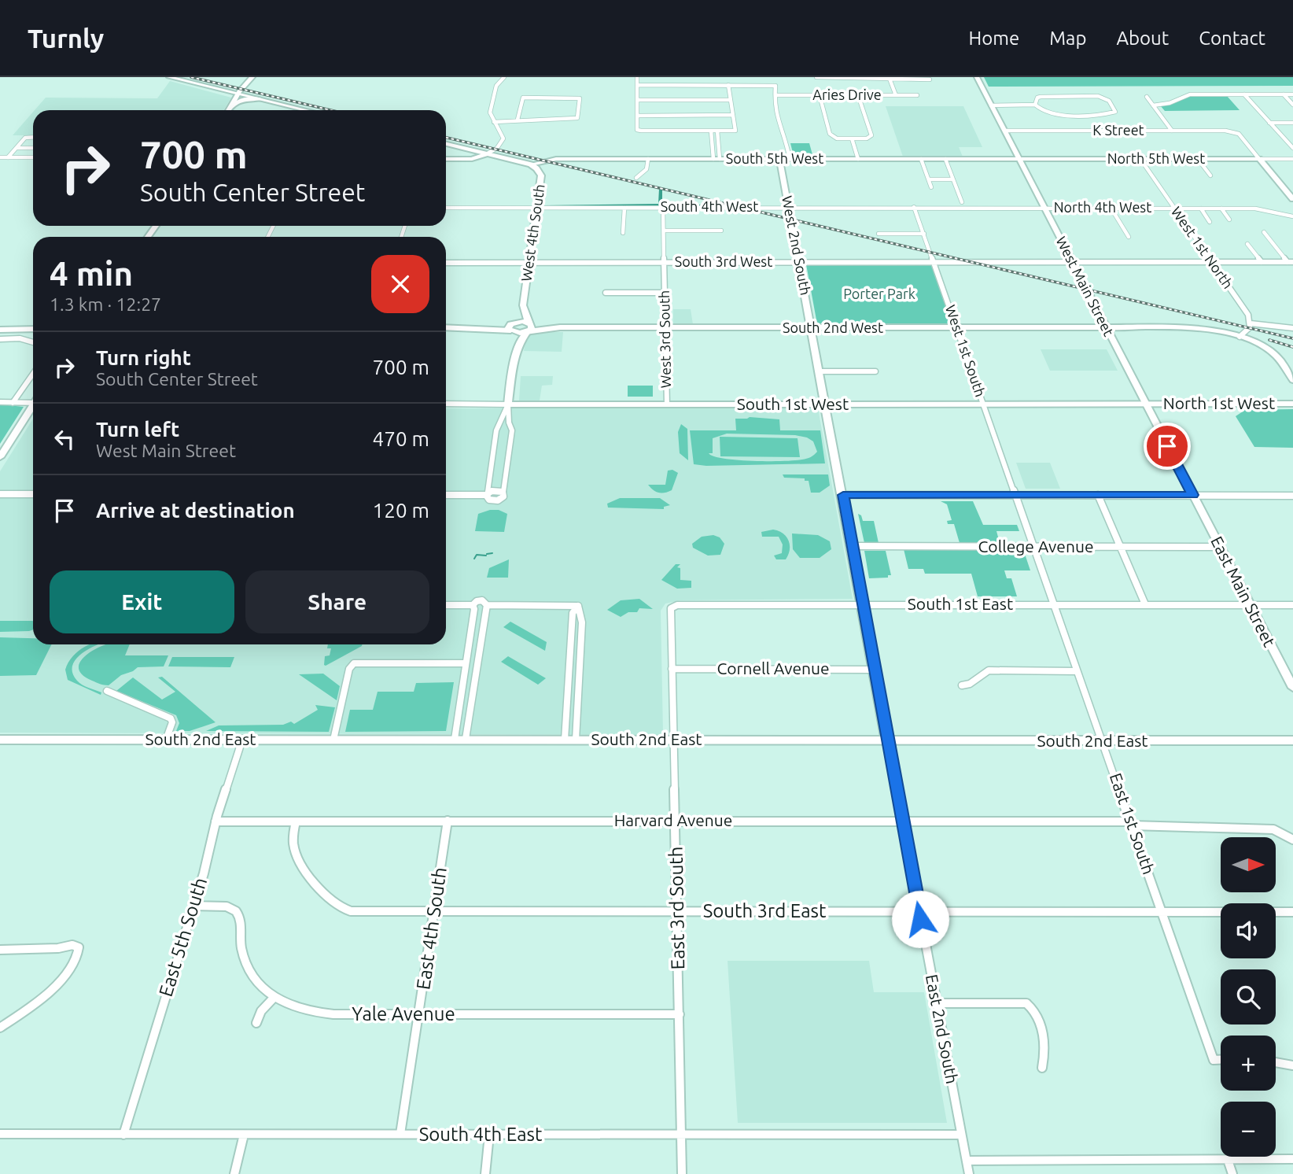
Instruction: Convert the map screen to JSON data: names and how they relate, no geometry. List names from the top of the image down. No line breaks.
{"streets":{"main road":["South 5th West","North 5th West","West 4th South","West 2nd South","West Main Street","South 2nd West","North 1st West","South 1st West","East Main Street","South 2nd East","East 2nd South"],"street":["Aries Drive","K Street","South 4th West","North 4th West","West 1st North","South 3rd West","West 3rd South","West 1st South","College Avenue","South 1st East","Cornell Avenue","Harvard Avenue","East 1st South","East 3rd South","South 3rd East","East 4th South","East 5th South","Yale Avenue","South 4th East"]},"crossings":[["K Street","North 5th West"],["K Street","West Main Street"],["South 5th West","North 5th West"],["South 5th West","West 4th South"],["South 5th West","West 2nd South"],["South 5th West","West Main Street"],["North 5th West","West 1st North"],["North 5th West","West Main Street"],["South 4th West","North 4th West"],["South 4th West","West 4th South"],["South 4th West","West 2nd South"],["South 4th West","West Main Street"],["South 4th West","West 3rd South"],["South 4th West","West 1st South"],["North 4th West","West 1st North"],["North 4th West","West Main Street"],["West 4th South","South 3rd West"],["West 4th South","South 2nd West"],["West 2nd South","South 3rd West"],["West 2nd South","South 2nd West"],["West 2nd South","South 1st West"],["West 2nd South","East 2nd South"],["West 1st North","South 3rd West"],["South 3rd West","West Main Street"],["South 3rd West","West 3rd South"],["South 3rd West","West 1st South"],["West Main Street","South 2nd West"],["West Main Street","North 1st West"],["West Main Street","South 1st West"],["West Main Street","East Main Street"],["South 2nd West","West 3rd South"],["South 2nd West","West 1st South"],["West 3rd South","South 1st West"],["West 1st South","South 1st West"],["West 1st South","East 1st South"],["North 1st West","South 1st West"],["College Avenue","East Main Street"],["College Avenue","East 1st South"],["College Avenue","East 2nd South"],["East Main Street","South 1st East"],["South 1st East","East 1st South"],["South 1st East","East 3rd South"],["South 1st East","East 2nd South"],["Cornell Avenue","East 3rd South"],["Cornell Avenue","East 2nd South"],["South 2nd East","East 1st South"],["South 2nd East","East 3rd South"],["South 2nd East","East 5th South"],["South 2nd East","East 2nd South"],["Harvard Avenue","East 1st South"],["Harvard Avenue","East 3rd South"],["Harvard Avenue","South 3rd East"],["Harvard Avenue","East 4th South"],["Harvard Avenue","East 5th South"],["Harvard Avenue","East 2nd South"],["East 1st South","South 3rd East"],["East 3rd South","South 3rd East"],["East 3rd South","Yale Avenue"],["East 3rd South","South 4th East"],["South 3rd East","East 4th South"],["South 3rd East","East 2nd South"],["East 4th South","Yale Avenue"],["East 4th South","South 4th East"],["East 5th South","Yale Avenue"],["East 5th South","South 4th East"],["East 2nd South","South 4th East"]],"parks":["Porter Park"],"north":"right","page":{"header":"Turnly","nav":["Home","Map","About","Contact"],"turn":["700 m","South Center Street"],"heading":["4 min","1.3 km · 12:27"],"list":[{"name":"Turn right","note":"South Center Street","value":"700 m"},{"name":"Turn left","note":"West Main Street","value":"470 m"},{"name":"Arrive at destination","value":"120 m"}],"buttons":["Exit","Share"],"map_buttons":["+","−"]}}
